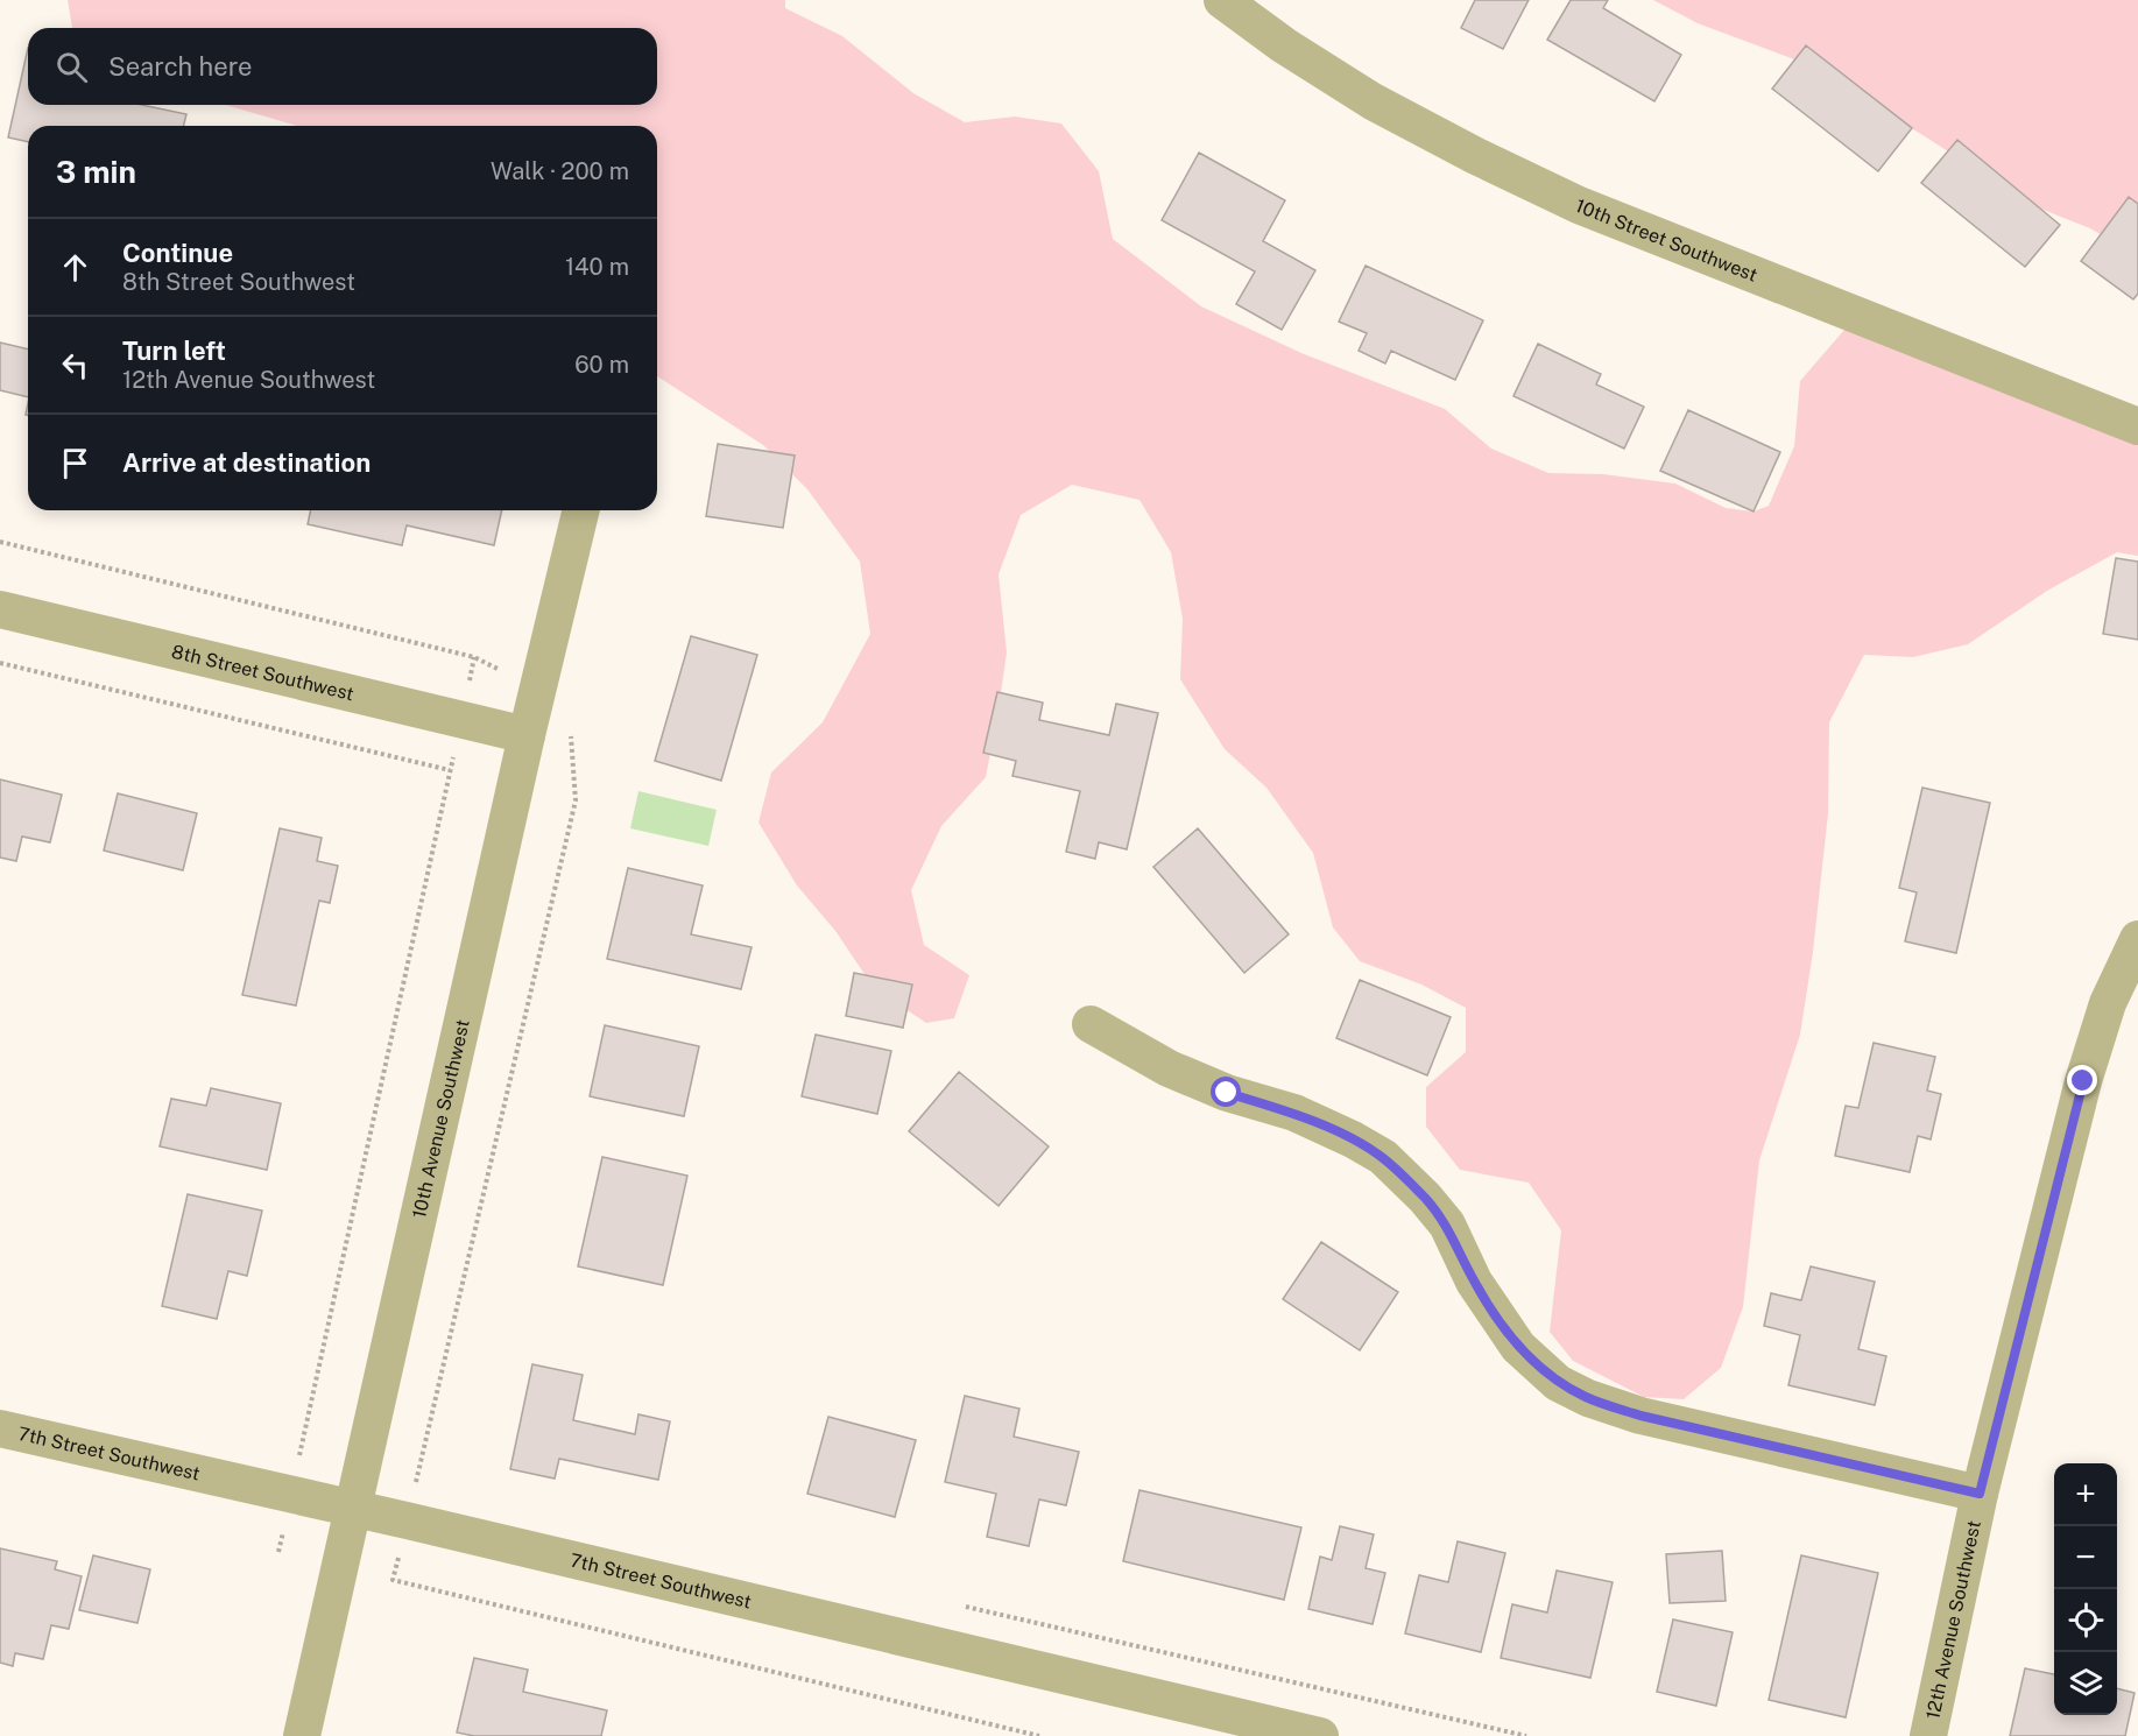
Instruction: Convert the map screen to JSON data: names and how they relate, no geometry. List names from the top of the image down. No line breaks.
{"streets":{"street":["10th Street Southwest","8th Street Southwest","10th Avenue Southwest","7th Street Southwest","12th Avenue Southwest"]},"crossings":[["8th Street Southwest","10th Avenue Southwest"],["10th Avenue Southwest","7th Street Southwest"]],"page":{"search":"Search here","heading":["3 min","Walk · 200 m"],"list":[["Continue","8th Street Southwest","140 m"],["Turn left","12th Avenue Southwest","60 m"],"Arrive at destination"],"map_buttons":["+","−"]}}
